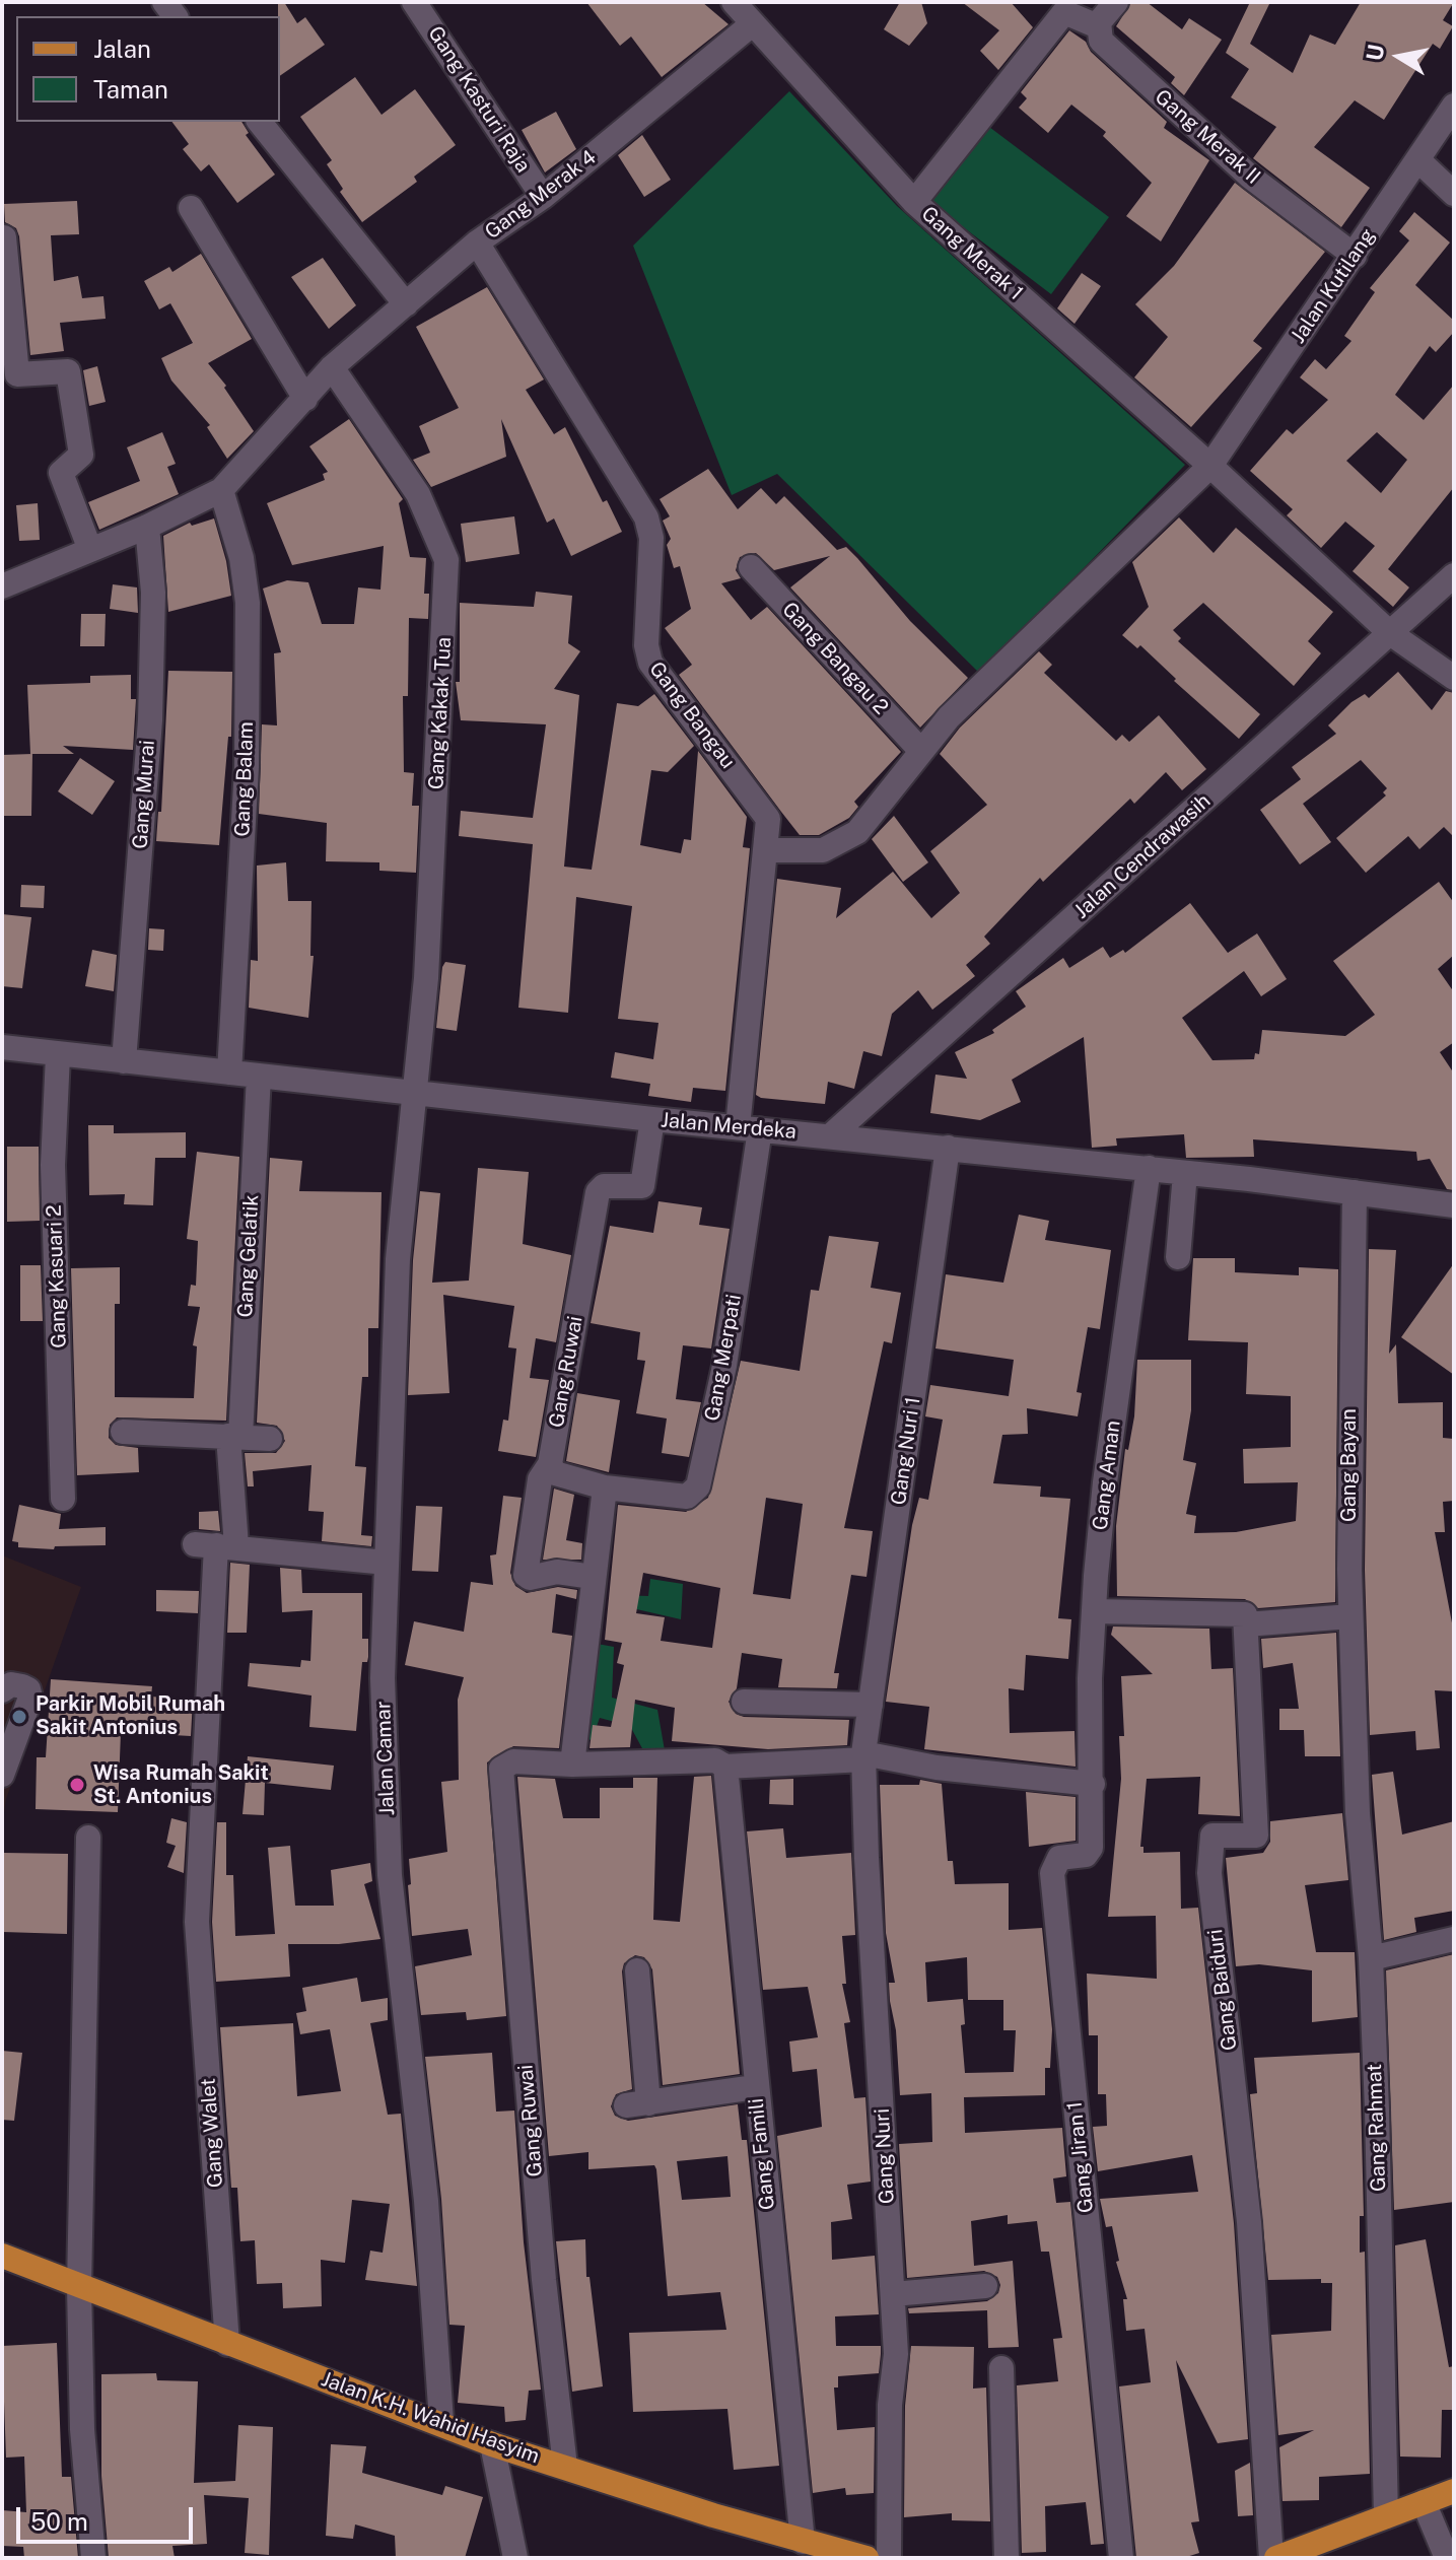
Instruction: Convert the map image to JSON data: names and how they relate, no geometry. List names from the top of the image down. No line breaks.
{"streets":{"main road":["Jalan K.H. Wahid Hasyim"],"street":["Gang Kasturi Raja","Gang Merak II","Gang Merak 4","Gang Merak 1","Jalan Kutilang","Gang Bangau 2","Gang Kakak Tua","Gang Bangau","Gang Balam","Gang Murai","Jalan Cendrawasih","Jalan Merdeka","Gang Gelatik","Gang Kasuari 2","Gang Merpati","Gang Ruwai","Gang Nuri 1","Gang Bayan","Gang Aman","Jalan Camar","Gang Baiduri","Gang Rahmat","Gang Walet","Gang Famili","Gang Nuri","Gang Jiran 1"]},"crossings":[["Gang Kasturi Raja","Gang Merak 4"],["Gang Merak II","Jalan Kutilang"],["Gang Merak 4","Gang Merak 1"],["Gang Merak 4","Gang Kakak Tua"],["Gang Merak 4","Gang Bangau"],["Gang Merak 4","Gang Balam"],["Gang Merak 1","Jalan Kutilang"],["Gang Merak 1","Jalan Cendrawasih"],["Jalan Kutilang","Gang Bangau 2"],["Jalan Kutilang","Gang Bangau"],["Gang Kakak Tua","Jalan Merdeka"],["Gang Kakak Tua","Jalan Camar"],["Gang Bangau","Jalan Merdeka"],["Gang Bangau","Gang Merpati"],["Gang Balam","Jalan Merdeka"],["Gang Murai","Jalan Merdeka"],["Jalan Cendrawasih","Jalan Merdeka"],["Jalan Merdeka","Gang Gelatik"],["Jalan Merdeka","Gang Kasuari 2"],["Jalan Merdeka","Gang Merpati"],["Jalan Merdeka","Gang Ruwai"],["Jalan Merdeka","Gang Nuri 1"],["Jalan Merdeka","Gang Bayan"],["Jalan Merdeka","Gang Aman"],["Jalan Merdeka","Jalan Camar"],["Gang Gelatik","Gang Walet"],["Gang Ruwai","Jalan K.H. Wahid Hasyim"],["Gang Nuri 1","Gang Nuri"],["Gang Bayan","Gang Rahmat"],["Gang Aman","Gang Jiran 1"],["Jalan Camar","Jalan K.H. Wahid Hasyim"],["Gang Walet","Jalan K.H. Wahid Hasyim"],["Gang Famili","Jalan K.H. Wahid Hasyim"]],"places":["Parkir Mobil Rumah Sakit Antonius","Wisa Rumah Sakit St. Antonius"],"legend":["Jalan","Taman"],"scale_bar":"50 m","north":"left"}
